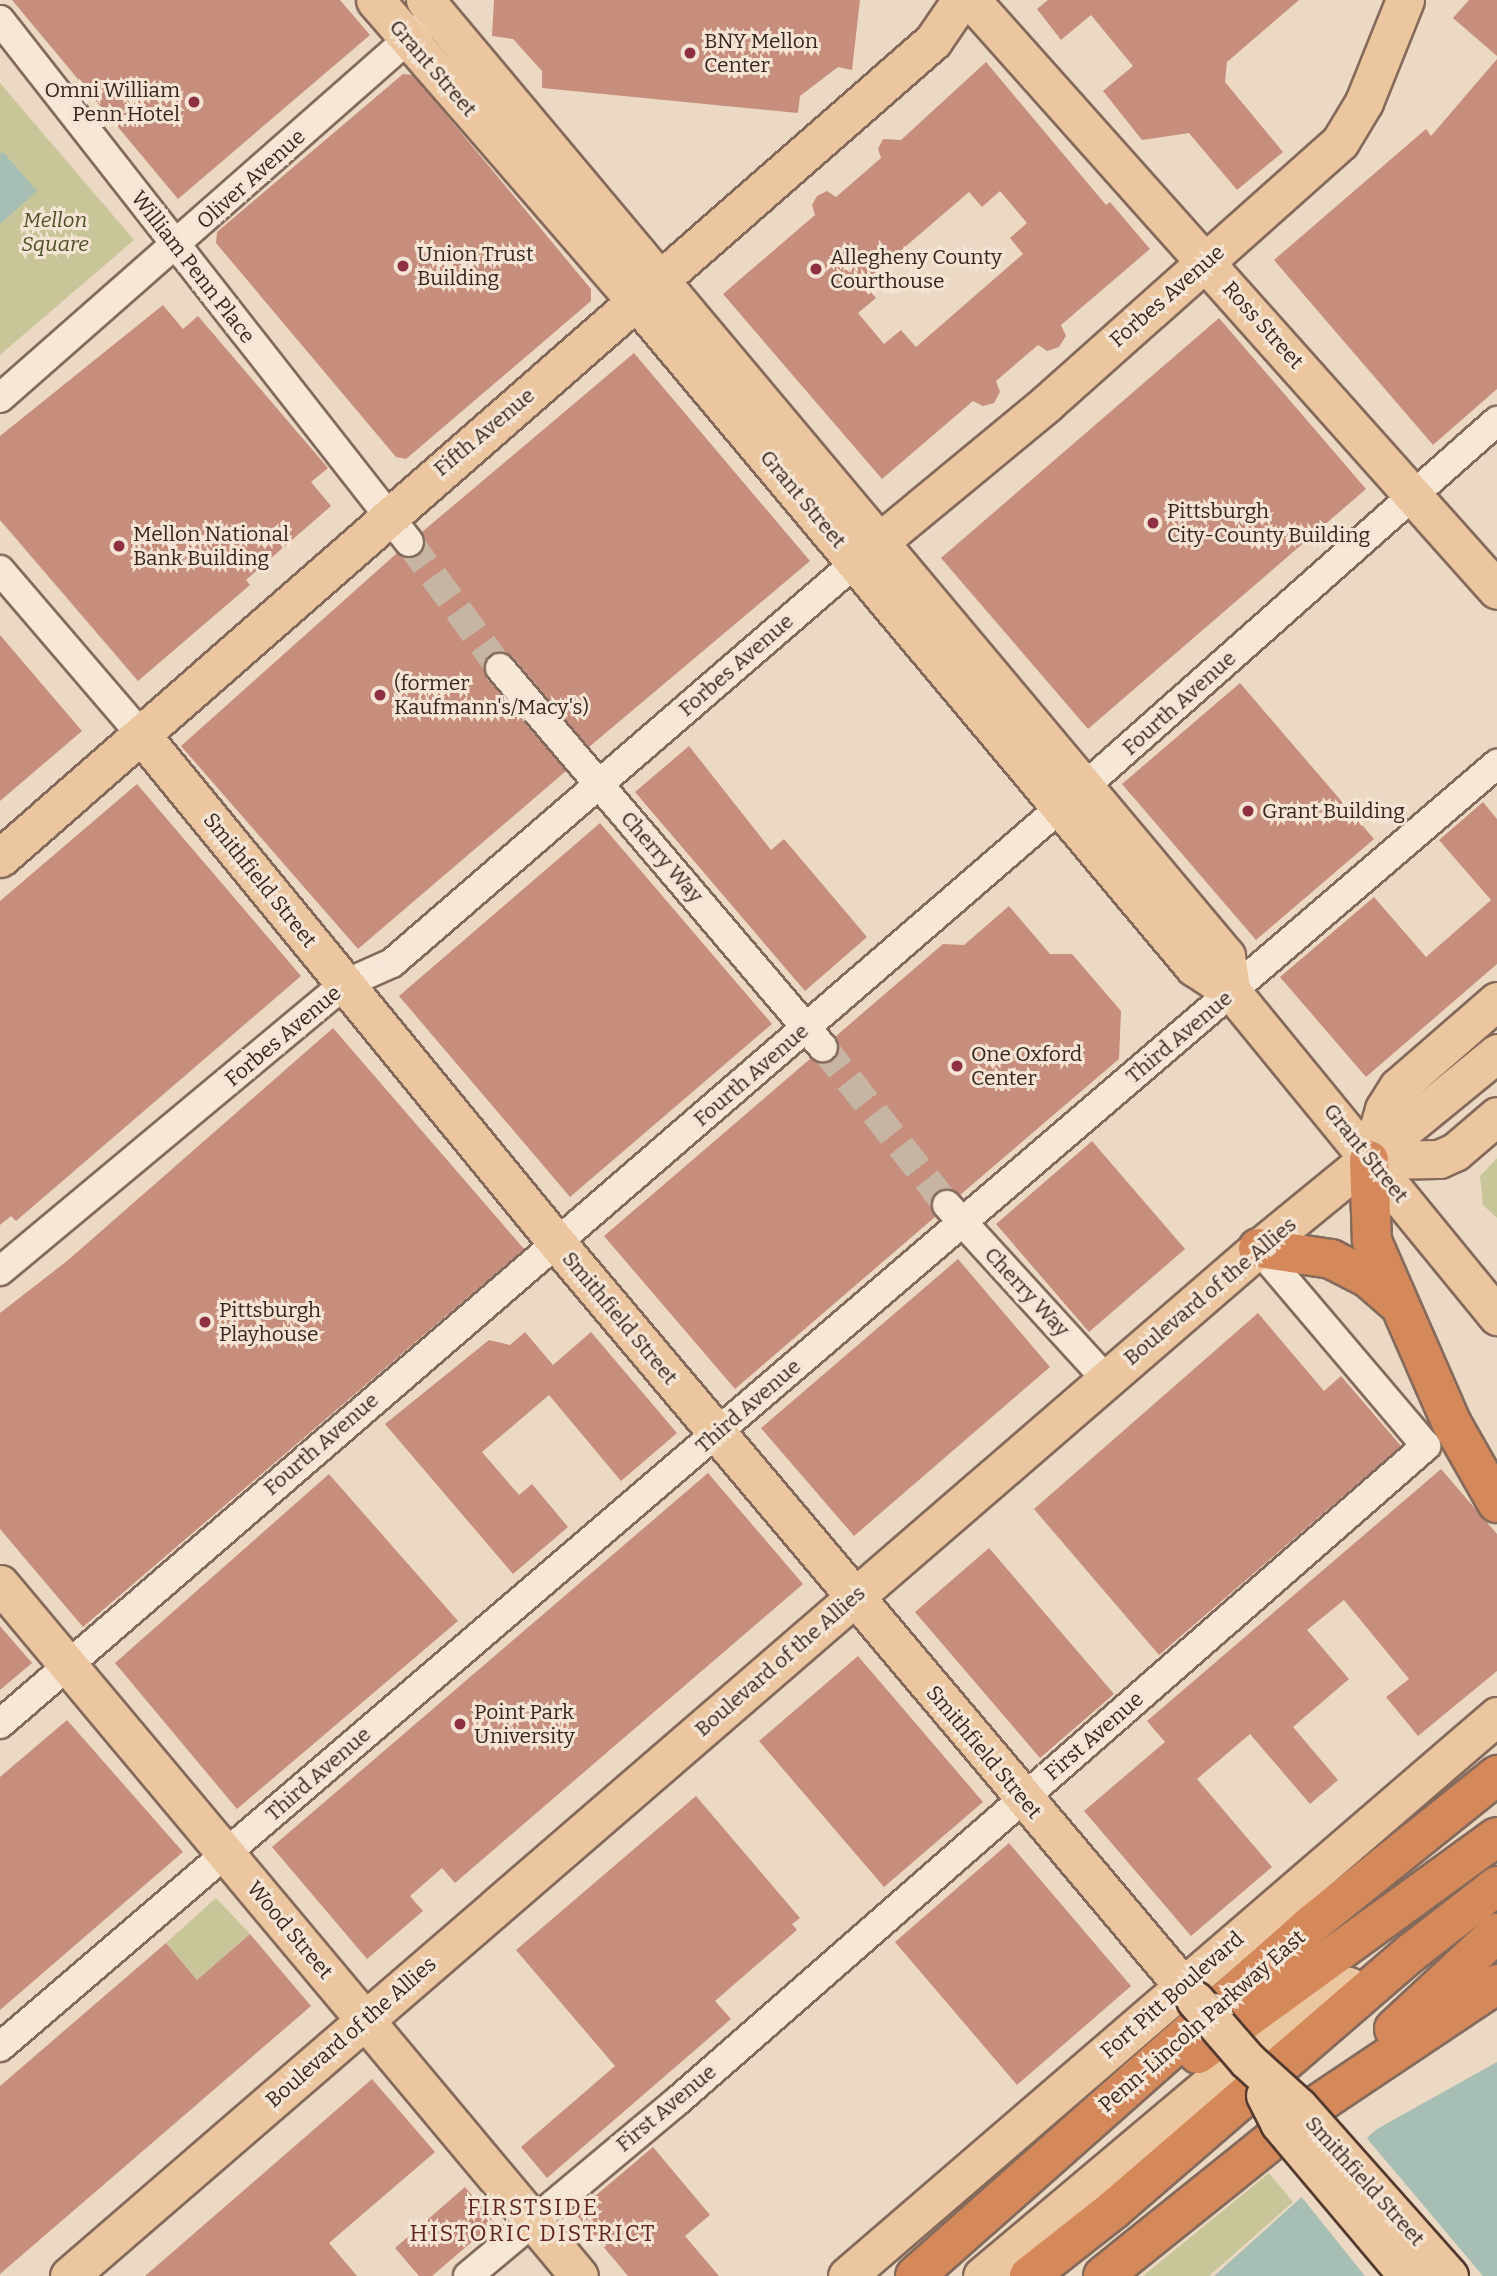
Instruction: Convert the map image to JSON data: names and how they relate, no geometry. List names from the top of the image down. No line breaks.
{"streets":{"highway":["Penn-Lincoln Parkway East"],"main road":["Grant Street","Forbes Avenue","Ross Street","Fifth Avenue","Smithfield Street","Boulevard of the Allies","Wood Street","Fort Pitt Boulevard"],"street":["Oliver Avenue","William Penn Place","Fourth Avenue","Cherry Way","Third Avenue","First Avenue"]},"crossings":[["Grant Street","Oliver Avenue"],["Grant Street","Forbes Avenue"],["Grant Street","Fifth Avenue"],["Grant Street","Fourth Avenue"],["Grant Street","Third Avenue"],["Grant Street","Boulevard of the Allies"],["Oliver Avenue","William Penn Place"],["William Penn Place","Fifth Avenue"],["Forbes Avenue","Ross Street"],["Forbes Avenue","Cherry Way"],["Forbes Avenue","Smithfield Street"],["Ross Street","Fourth Avenue"],["Fifth Avenue","Smithfield Street"],["Fourth Avenue","Cherry Way"],["Fourth Avenue","Smithfield Street"],["Fourth Avenue","Wood Street"],["Cherry Way","Third Avenue"],["Cherry Way","Boulevard of the Allies"],["Smithfield Street","Third Avenue"],["Smithfield Street","Boulevard of the Allies"],["Smithfield Street","First Avenue"],["Smithfield Street","Fort Pitt Boulevard"],["Third Avenue","Wood Street"],["Boulevard of the Allies","First Avenue"],["Boulevard of the Allies","Wood Street"],["First Avenue","Wood Street"]],"districts":["FIRSTSIDE HISTORIC DISTRICT"],"parks":["Mellon Square"],"places":["BNY Mellon Center","Omni William Penn Hotel","Union Trust Building","Allegheny County Courthouse","Pittsburgh City-County Building","Mellon National Bank Building","(former Kaufmann's/Macy's)","Grant Building","One Oxford Center","Pittsburgh Playhouse","Point Park University"]}
